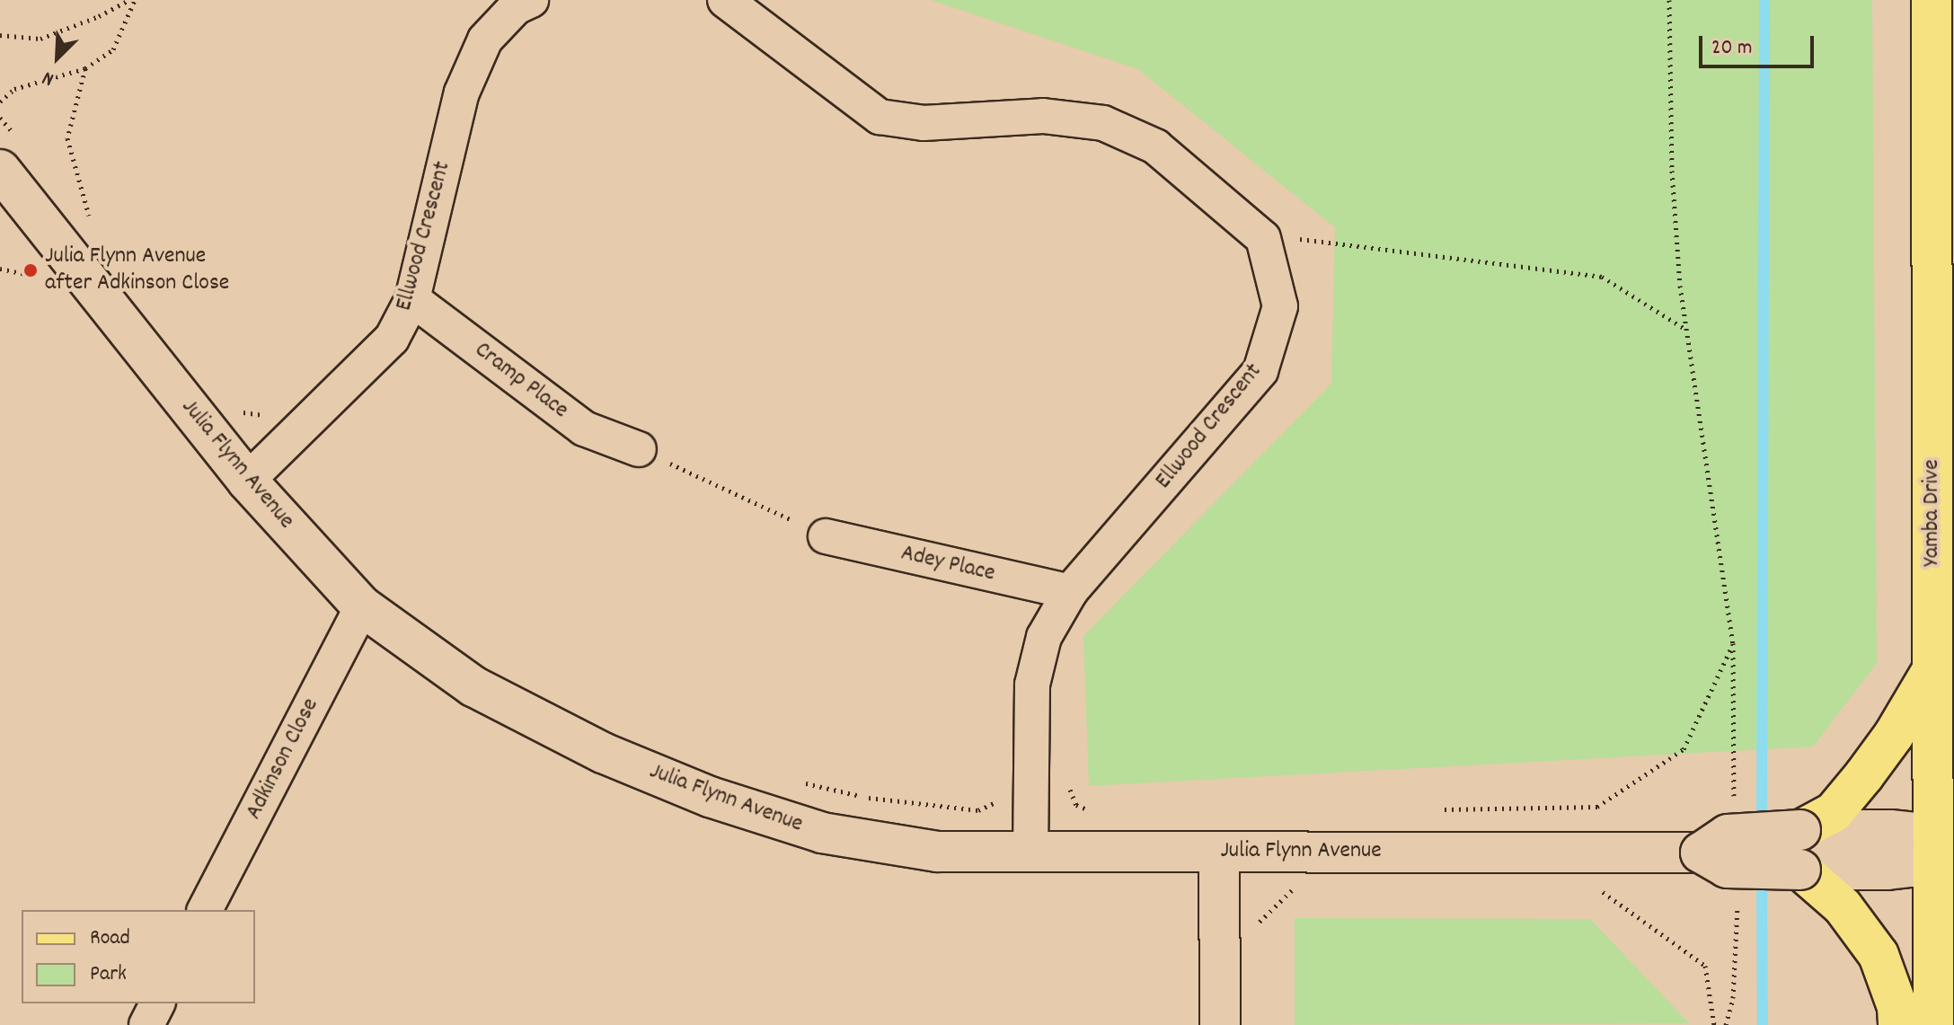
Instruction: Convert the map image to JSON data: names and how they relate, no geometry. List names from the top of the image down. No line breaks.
{"streets":{"main road":["Yamba Drive"],"street":["Ellwood Crescent","Cramp Place","Julia Flynn Avenue","Adey Place","Adkinson Close"]},"crossings":[["Ellwood Crescent","Cramp Place"],["Ellwood Crescent","Julia Flynn Avenue"],["Ellwood Crescent","Adey Place"],["Julia Flynn Avenue","Yamba Drive"],["Julia Flynn Avenue","Adkinson Close"]],"places":["Julia Flynn Avenue after Adkinson Close"],"legend":["Road","Park"],"scale_bar":"20 m","north":"bottom left"}
